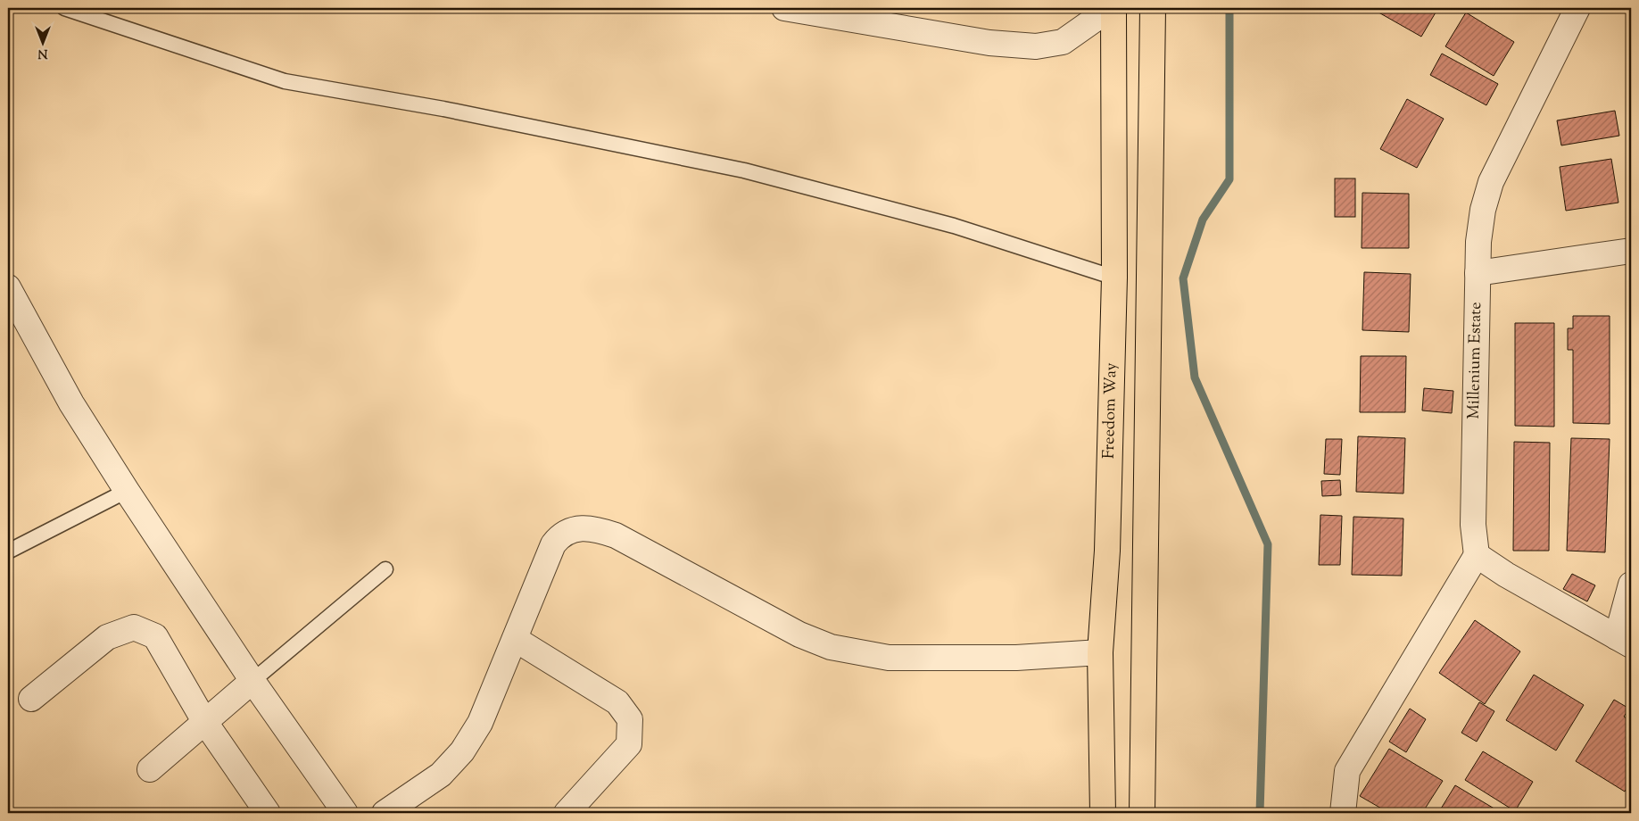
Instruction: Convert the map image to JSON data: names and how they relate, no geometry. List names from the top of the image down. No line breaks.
{"streets":{"main road":["Freedom Way"],"street":["Millenium Estate"]},"north":"bottom"}
